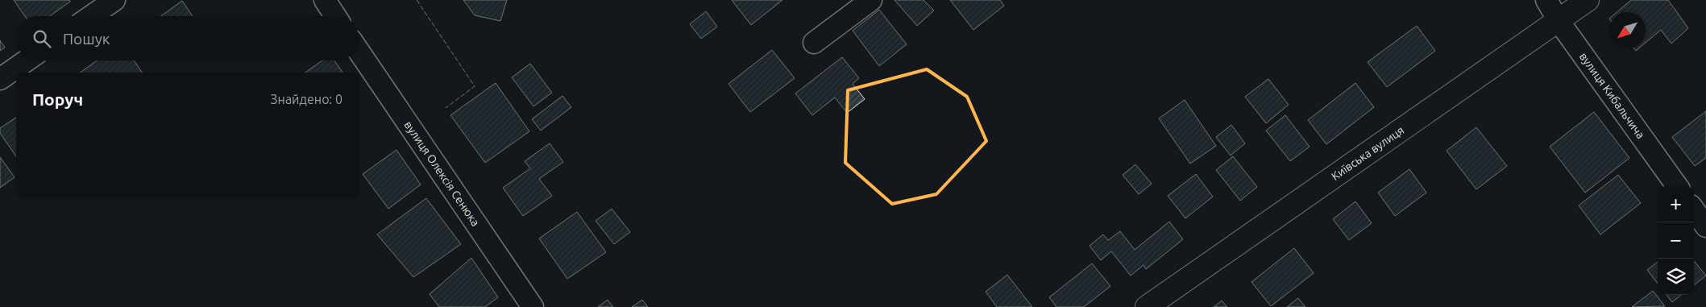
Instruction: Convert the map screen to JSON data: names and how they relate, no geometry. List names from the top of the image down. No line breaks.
{"streets":{"main road":["Київська вулиця"],"street":["вулиця Кибальчича","вулиця Олексія Сенюка"]},"crossings":[["вулиця Кибальчича","Київська вулиця"]],"north":"bottom left","page":{"search":"Пошук","heading":["Поруч","Знайдено: 0"],"map_buttons":["+","−"]}}
